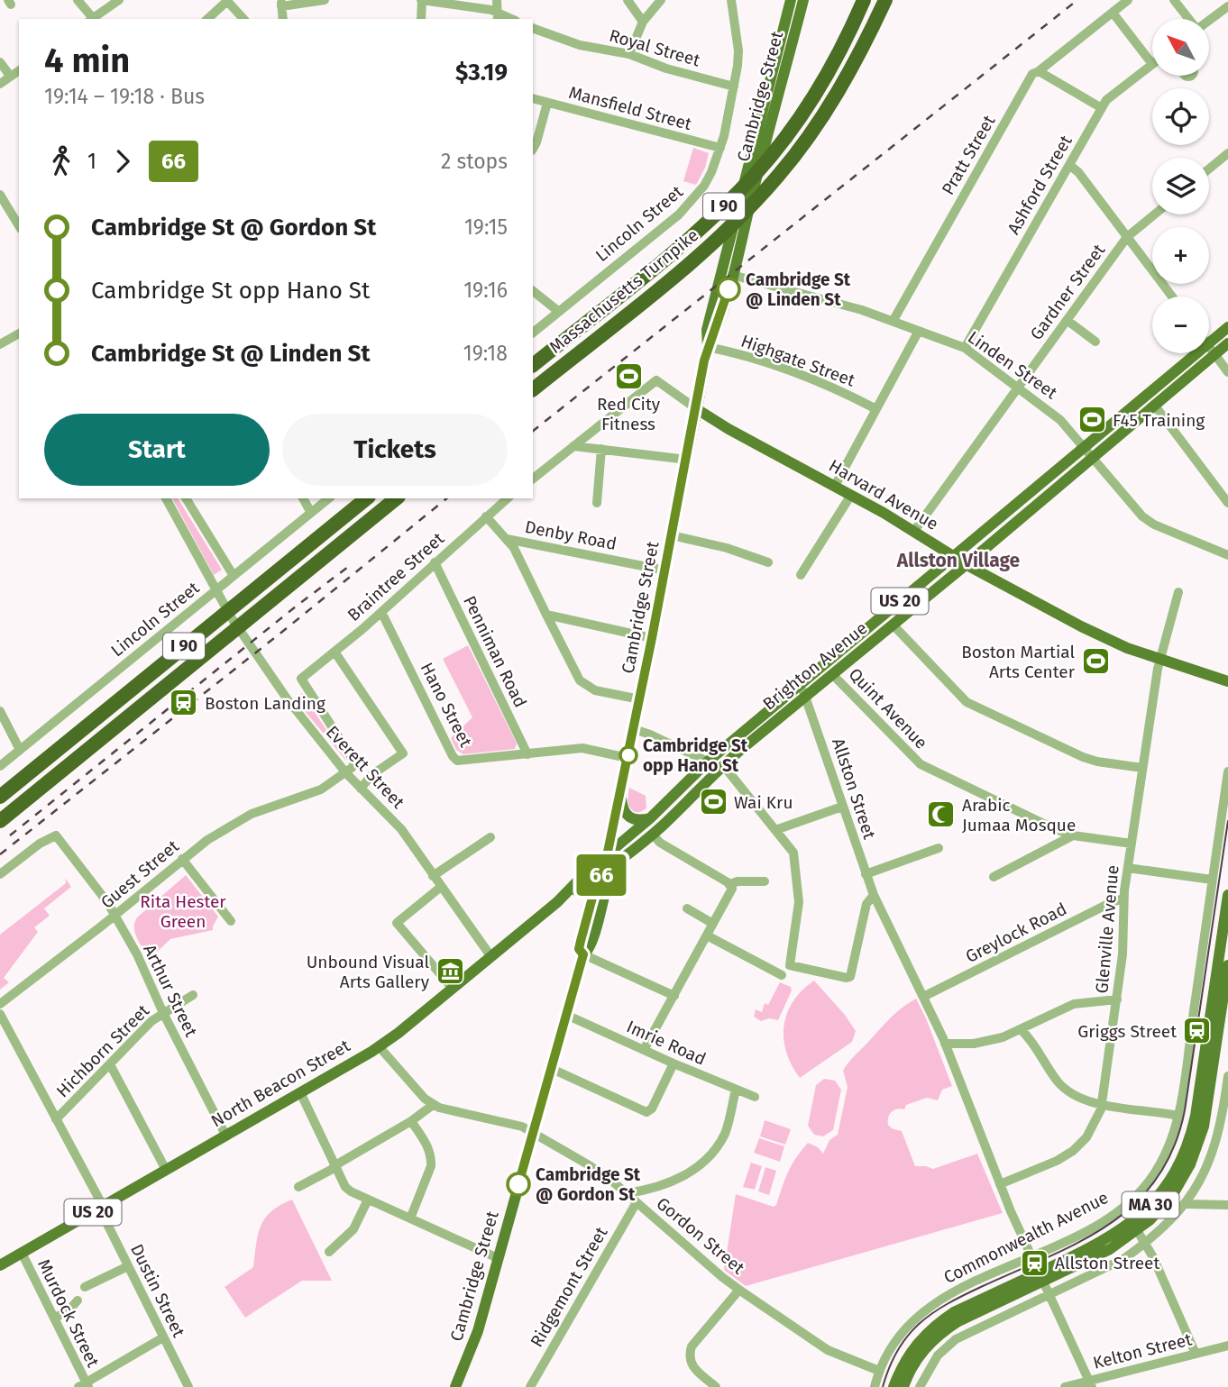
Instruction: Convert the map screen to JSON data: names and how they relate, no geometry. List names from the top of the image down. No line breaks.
{"streets":{"highway":["I 90","Massachusetts Turnpike"],"main road":["Cambridge Street","Harvard Avenue","US 20","Brighton Avenue","North Beacon Street","MA 30","Commonwealth Avenue"],"street":["Royal Street","Mansfield Street","Pratt Street","Ashford Street","Lincoln Street","Gardner Street","Highgate Street","Linden Street","Denby Road","Braintree Street","Penniman Road","Hano Street","Quint Avenue","Everett Street","Allston Street","Guest Street","Glenville Avenue","Greylock Road","Arthur Street","Imrie Road","Hichborn Street","Gordon Street","Ridgemont Street","Dustin Street","Murdock Street","Kelton Street"]},"crossings":[["Royal Street","Lincoln Street"],["Cambridge Street","Highgate Street"],["Cambridge Street","Linden Street"],["Cambridge Street","Harvard Avenue"],["Cambridge Street","Denby Road"],["Cambridge Street","Brighton Avenue"],["Cambridge Street","Hano Street"],["Cambridge Street","Imrie Road"],["Cambridge Street","North Beacon Street"],["Cambridge Street","Gordon Street"],["Mansfield Street","Lincoln Street"],["Pratt Street","Linden Street"],["Ashford Street","Linden Street"],["Gardner Street","Linden Street"],["Gardner Street","Harvard Avenue"],["Linden Street","Brighton Avenue"],["Harvard Avenue","Brighton Avenue"],["Harvard Avenue","Glenville Avenue"],["Braintree Street","Penniman Road"],["Braintree Street","Hano Street"],["Braintree Street","Everett Street"],["Braintree Street","Guest Street"],["Penniman Road","Hano Street"],["Brighton Avenue","Quint Avenue"],["Brighton Avenue","Allston Street"],["Brighton Avenue","North Beacon Street"],["Quint Avenue","Glenville Avenue"],["Everett Street","Guest Street"],["Everett Street","North Beacon Street"],["Allston Street","Glenville Avenue"],["Allston Street","Greylock Road"],["Allston Street","Commonwealth Avenue"],["Allston Street","Kelton Street"],["Guest Street","Arthur Street"],["Glenville Avenue","Greylock Road"],["Arthur Street","Hichborn Street"],["Arthur Street","North Beacon Street"],["Hichborn Street","North Beacon Street"],["Hichborn Street","Dustin Street"],["North Beacon Street","Dustin Street"],["North Beacon Street","Murdock Street"],["Gordon Street","Commonwealth Avenue"],["Gordon Street","Ridgemont Street"]],"districts":["Allston Village"],"parks":["Rita Hester Green"],"places":{"other":["Cambridge St @ Linden St","Cambridge St opp Hano St","Cambridge St @ Gordon St"],"sports":["Red City Fitness","F45 Training","Boston Martial Arts Center","Wai Kru"],"station":["Boston Landing","Griggs Street","Allston Street"],"mosque":["Arabic Jumaa Mosque"],"museum":["Unbound Visual Arts Gallery"]},"lines":["bus line 66"],"north":"top left","page":{"on_map":"66","map_buttons":["+","−"],"heading":["4 min","19:14 – 19:18 · Bus","$3.19"],"legs":["1","66","2 stops"],"list":[{"name":"Cambridge St @ Gordon St","value":"19:15"},{"name":"Cambridge St opp Hano St","value":"19:16"},{"name":"Cambridge St @ Linden St","value":"19:18"}],"buttons":["Start","Tickets"]}}
